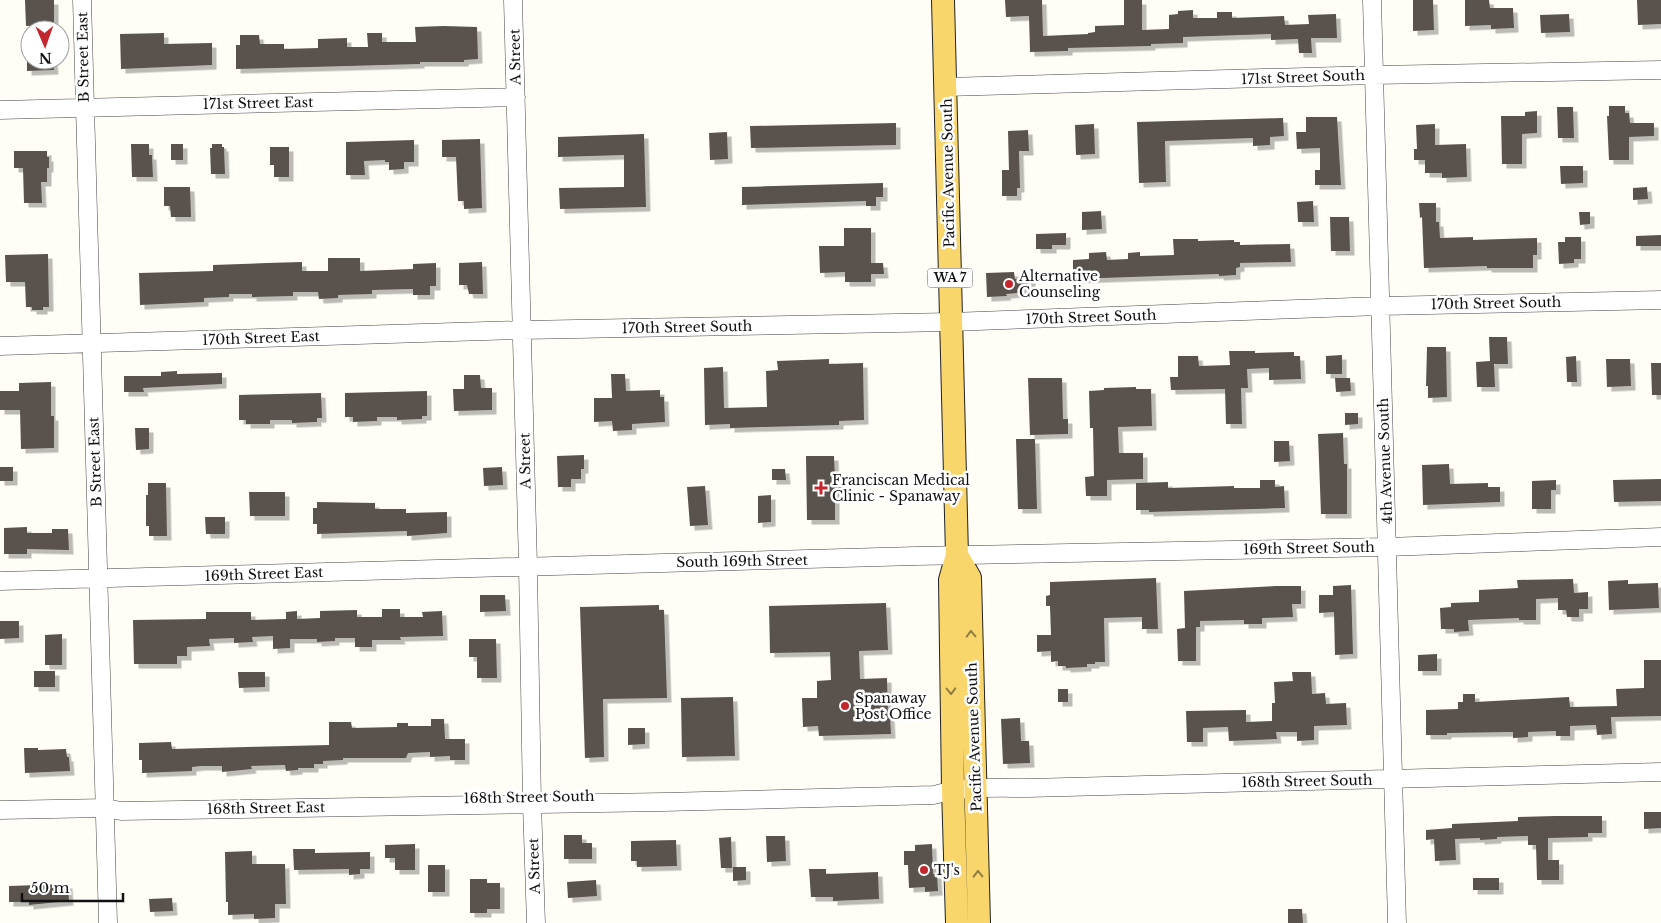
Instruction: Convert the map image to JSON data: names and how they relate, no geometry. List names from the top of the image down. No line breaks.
{"streets":{"main road":["Pacific Avenue South","WA 7"],"street":["B Street East","A Street","171st Street South","171st Street East","170th Street South","170th Street East","4th Avenue South","169th Street South","South 169th Street","169th Street East","168th Street South","168th Street East"]},"crossings":[["B Street East","171st Street East"],["B Street East","170th Street East"],["B Street East","169th Street East"],["B Street East","168th Street East"],["A Street","171st Street East"],["A Street","170th Street South"],["A Street","170th Street East"],["A Street","South 169th Street"],["A Street","169th Street East"],["A Street","168th Street South"],["A Street","168th Street East"],["171st Street South","Pacific Avenue South"],["171st Street South","4th Avenue South"],["Pacific Avenue South","170th Street South"],["Pacific Avenue South","169th Street South"],["Pacific Avenue South","South 169th Street"],["Pacific Avenue South","168th Street South"],["170th Street South","170th Street East"],["170th Street South","4th Avenue South"],["4th Avenue South","169th Street South"],["4th Avenue South","168th Street South"],["169th Street South","South 169th Street"],["South 169th Street","169th Street East"],["168th Street South","168th Street East"]],"places":{"other":["Alternative Counseling","Spanaway Post Office","TJ's"],"health":["Franciscan Medical Clinic - Spanaway"]},"scale_bar":"50 m","north":"bottom"}
